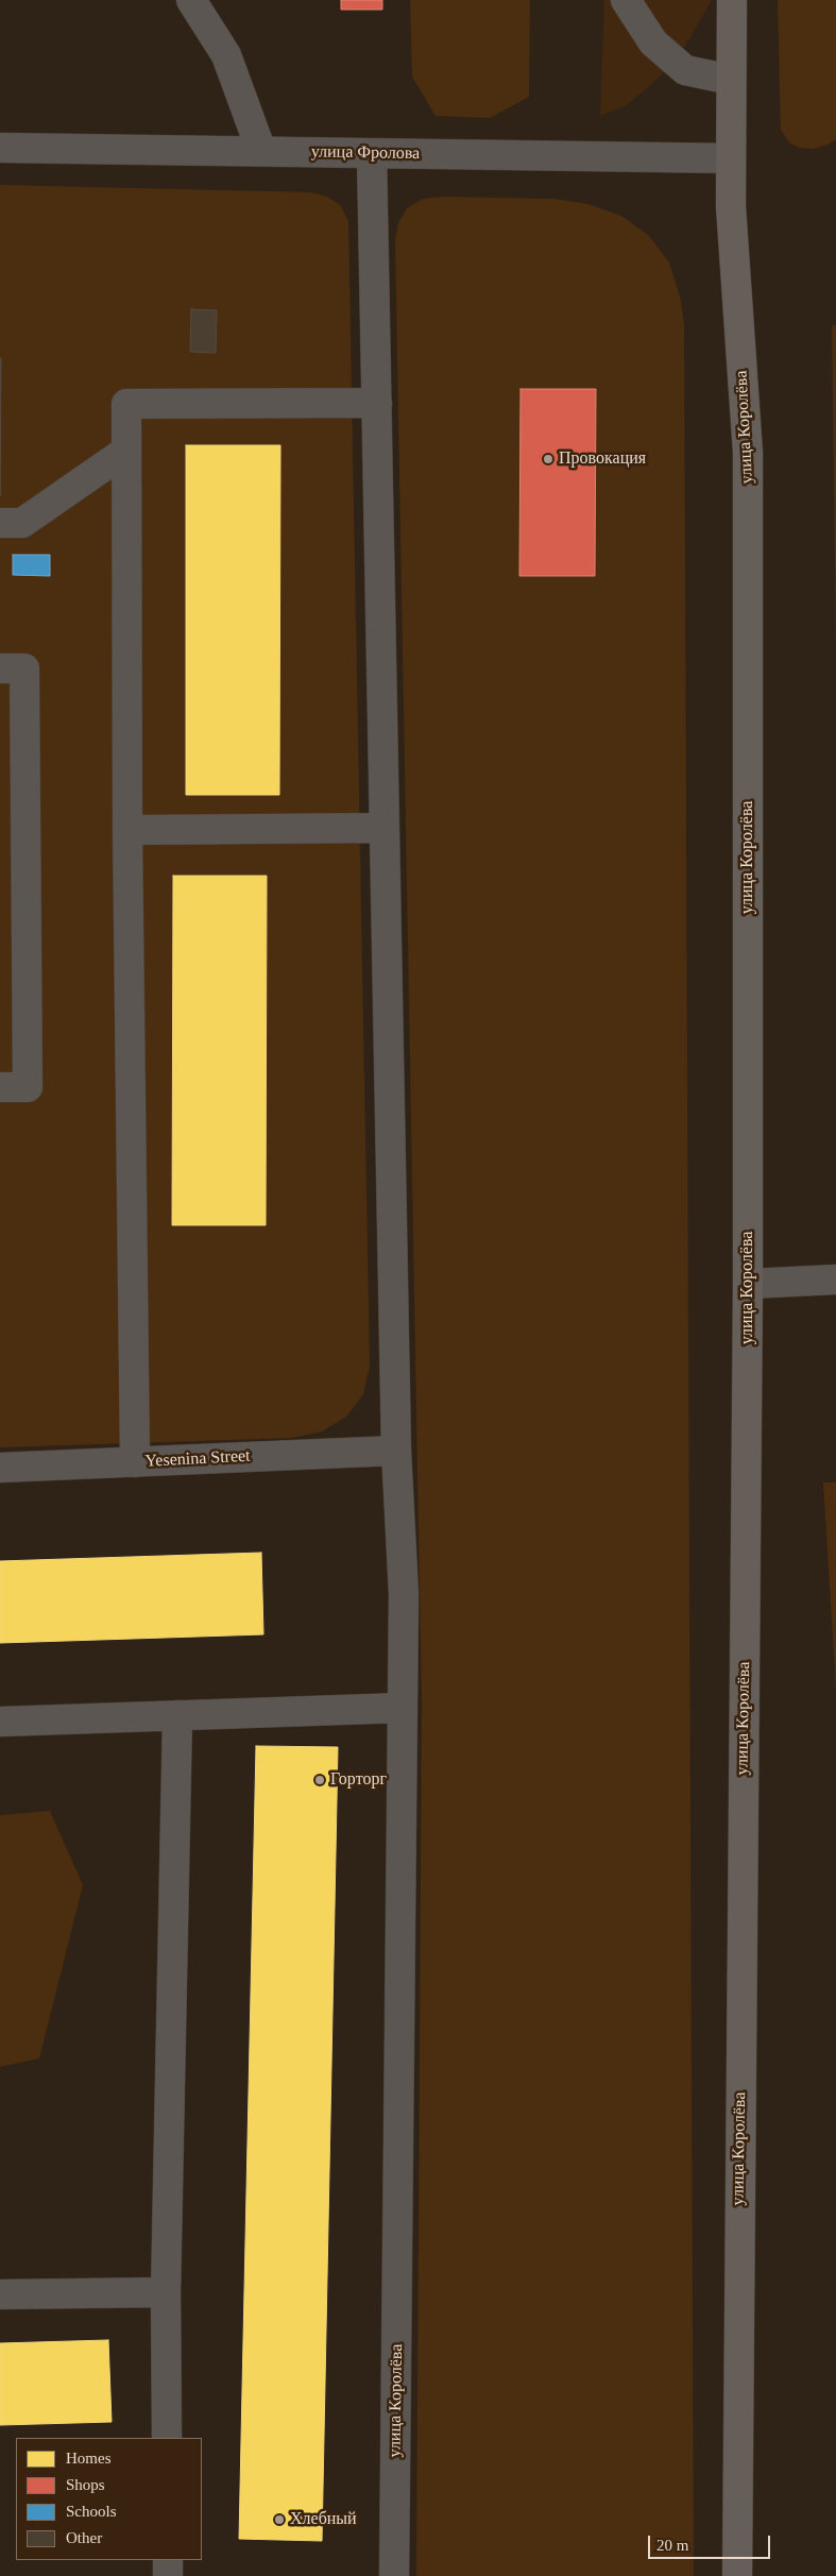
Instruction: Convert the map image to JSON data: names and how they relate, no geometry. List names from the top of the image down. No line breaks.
{"streets":{"main road":["улица Королёва"],"street":["улица Фролова","Yesenina Street"]},"crossings":[["улица Фролова","улица Королёва"],["улица Королёва","Yesenina Street"]],"places":["Провокация","Горторг","Хлебный"],"legend":["Homes","Shops","Schools","Other"],"scale_bar":"20 m"}
